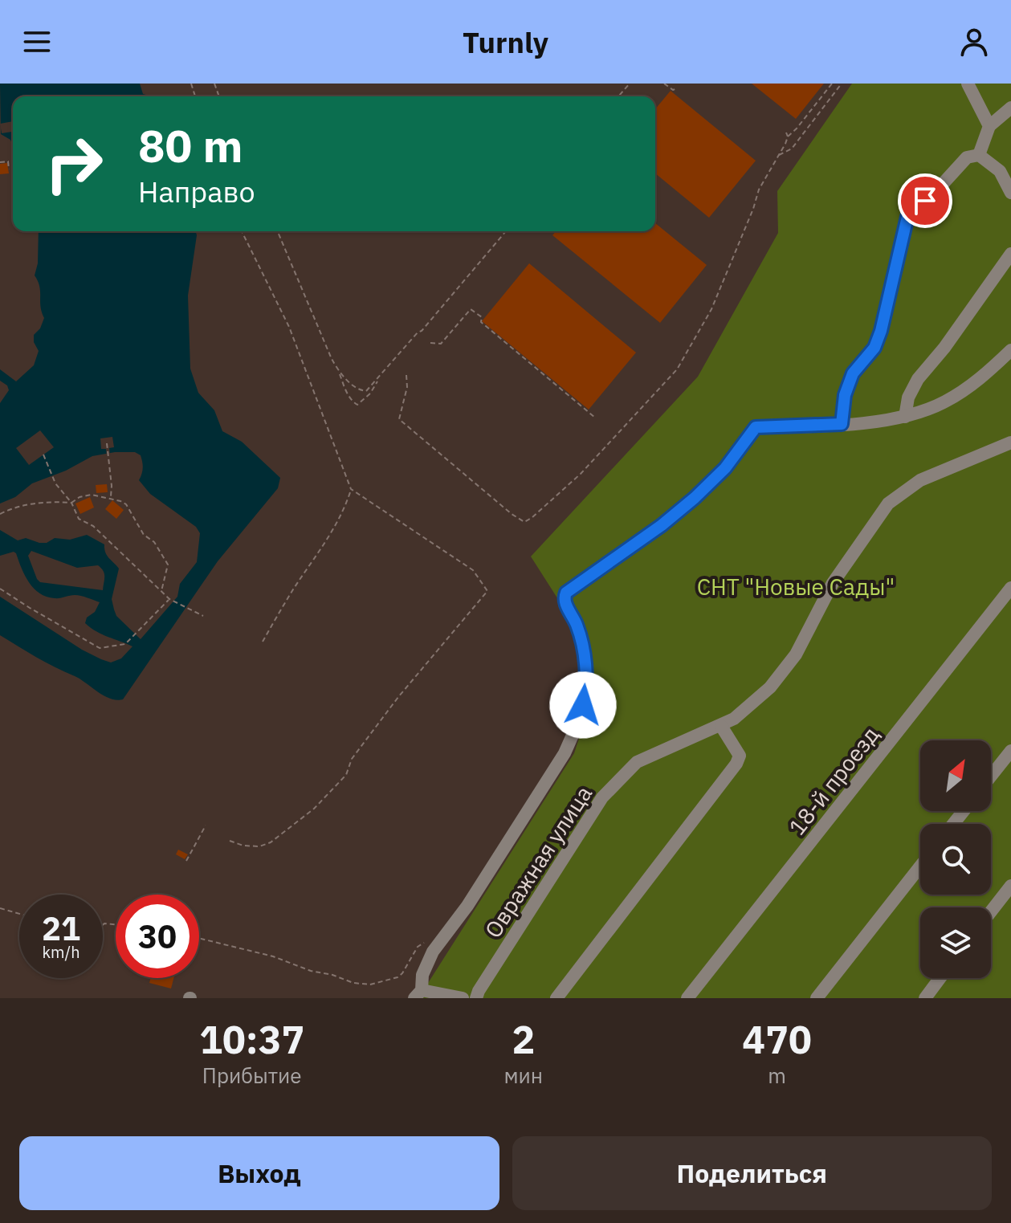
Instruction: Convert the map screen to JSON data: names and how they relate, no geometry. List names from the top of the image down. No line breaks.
{"streets":{"street":["18-й проезд","Овражная улица"]},"parks":["СНТ \"Новые Сады\""],"north":"top right","page":{"header":"Turnly","turn":["80 m","Направо"],"speed":"21 km/h","limit":"30","eta":["10:37","Прибытие","2","мин","470","m"],"buttons":["Выход","Поделиться"]}}
